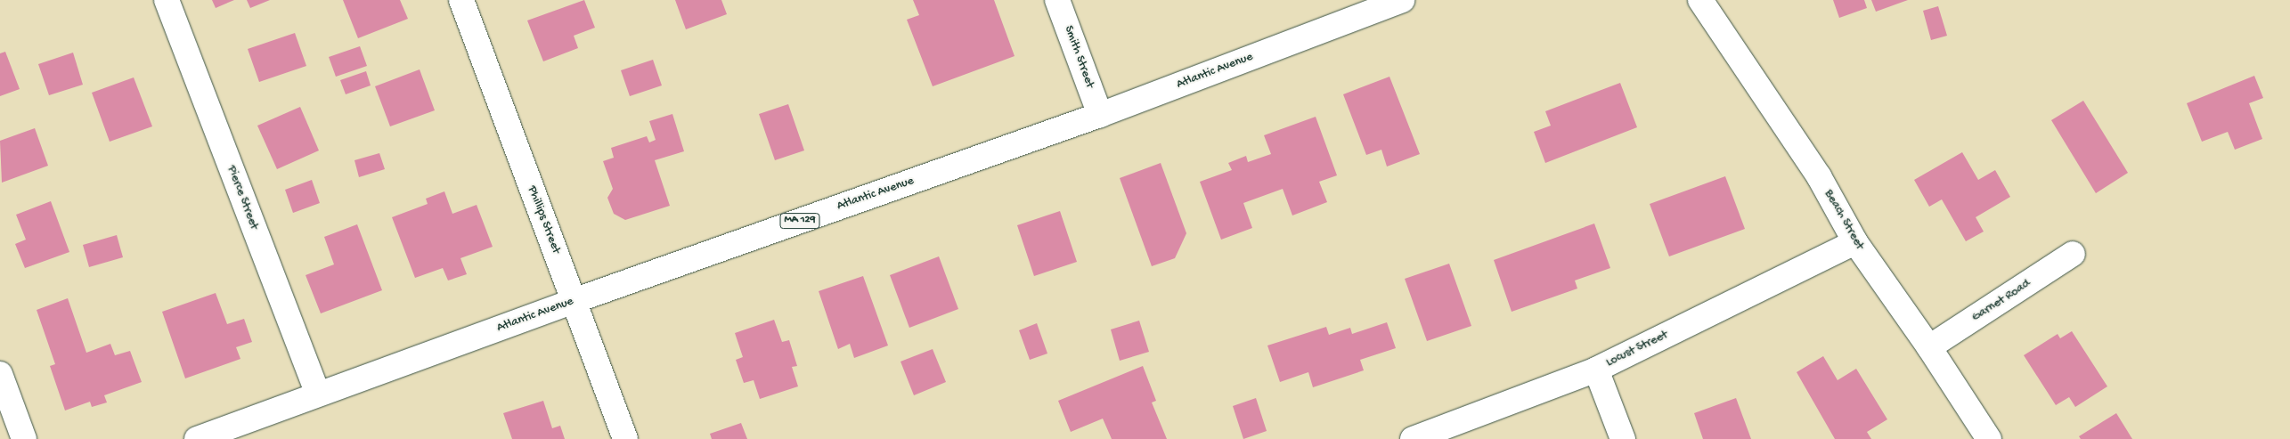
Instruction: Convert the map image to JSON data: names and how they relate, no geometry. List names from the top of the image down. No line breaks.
{"streets":{"street":["Smith Street","Atlantic Avenue","Pierce Street","Phillips Street","Beach Street","MA 129","Garnet Road","Locust Street"]},"crossings":[["Smith Street","Atlantic Avenue"],["Atlantic Avenue","Pierce Street"],["Atlantic Avenue","Phillips Street"],["Beach Street","Garnet Road"],["Beach Street","Locust Street"]]}
